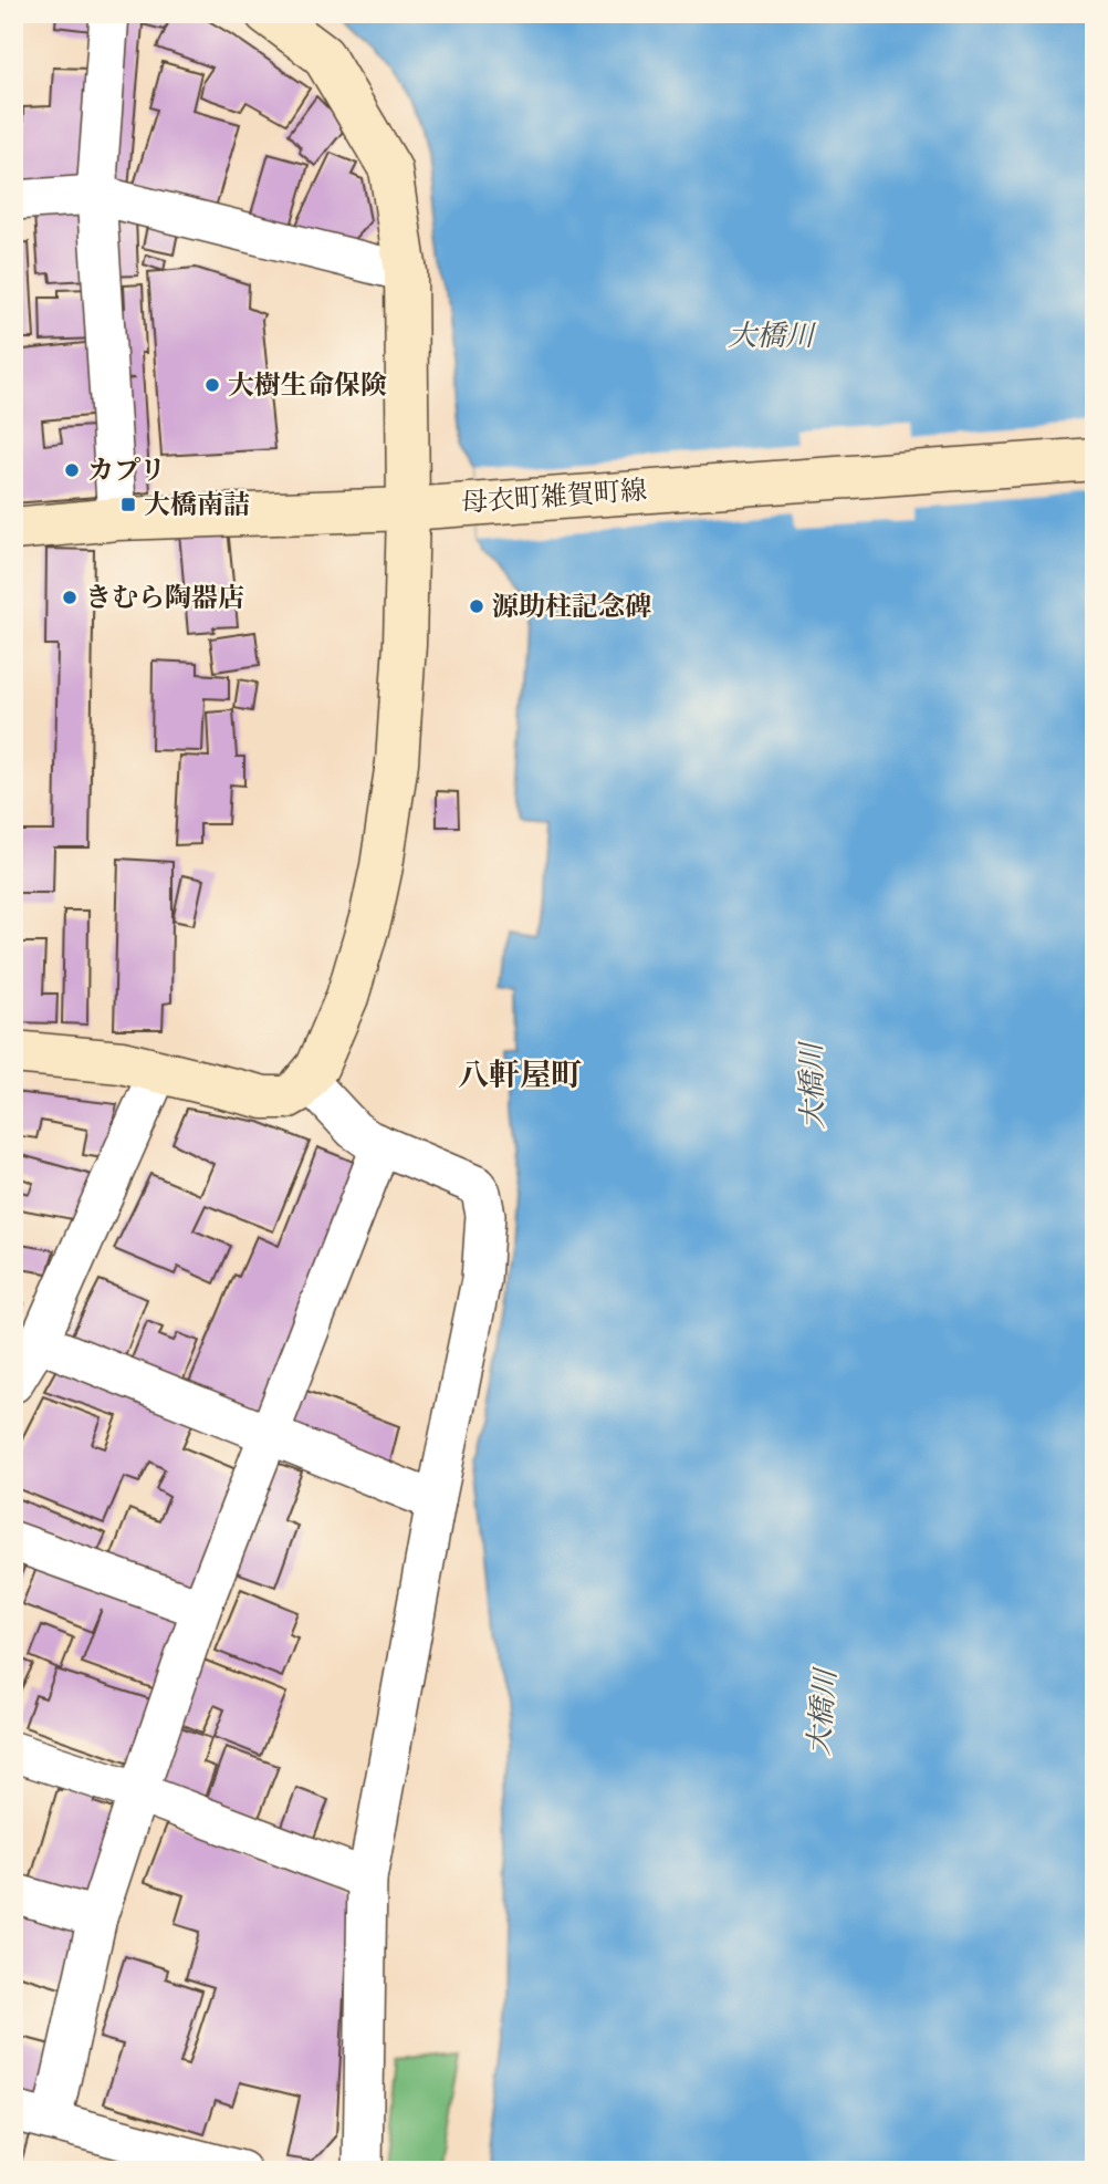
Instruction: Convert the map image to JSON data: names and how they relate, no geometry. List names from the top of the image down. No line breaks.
{"streets":{"street":["母衣町雑賀町線"]},"districts":["八軒屋町"],"water":["大橋川"],"places":{"other":["大樹生命保険","カプリ","きむら陶器店","源助柱記念碑"],"transit":["大橋南詰"]}}
